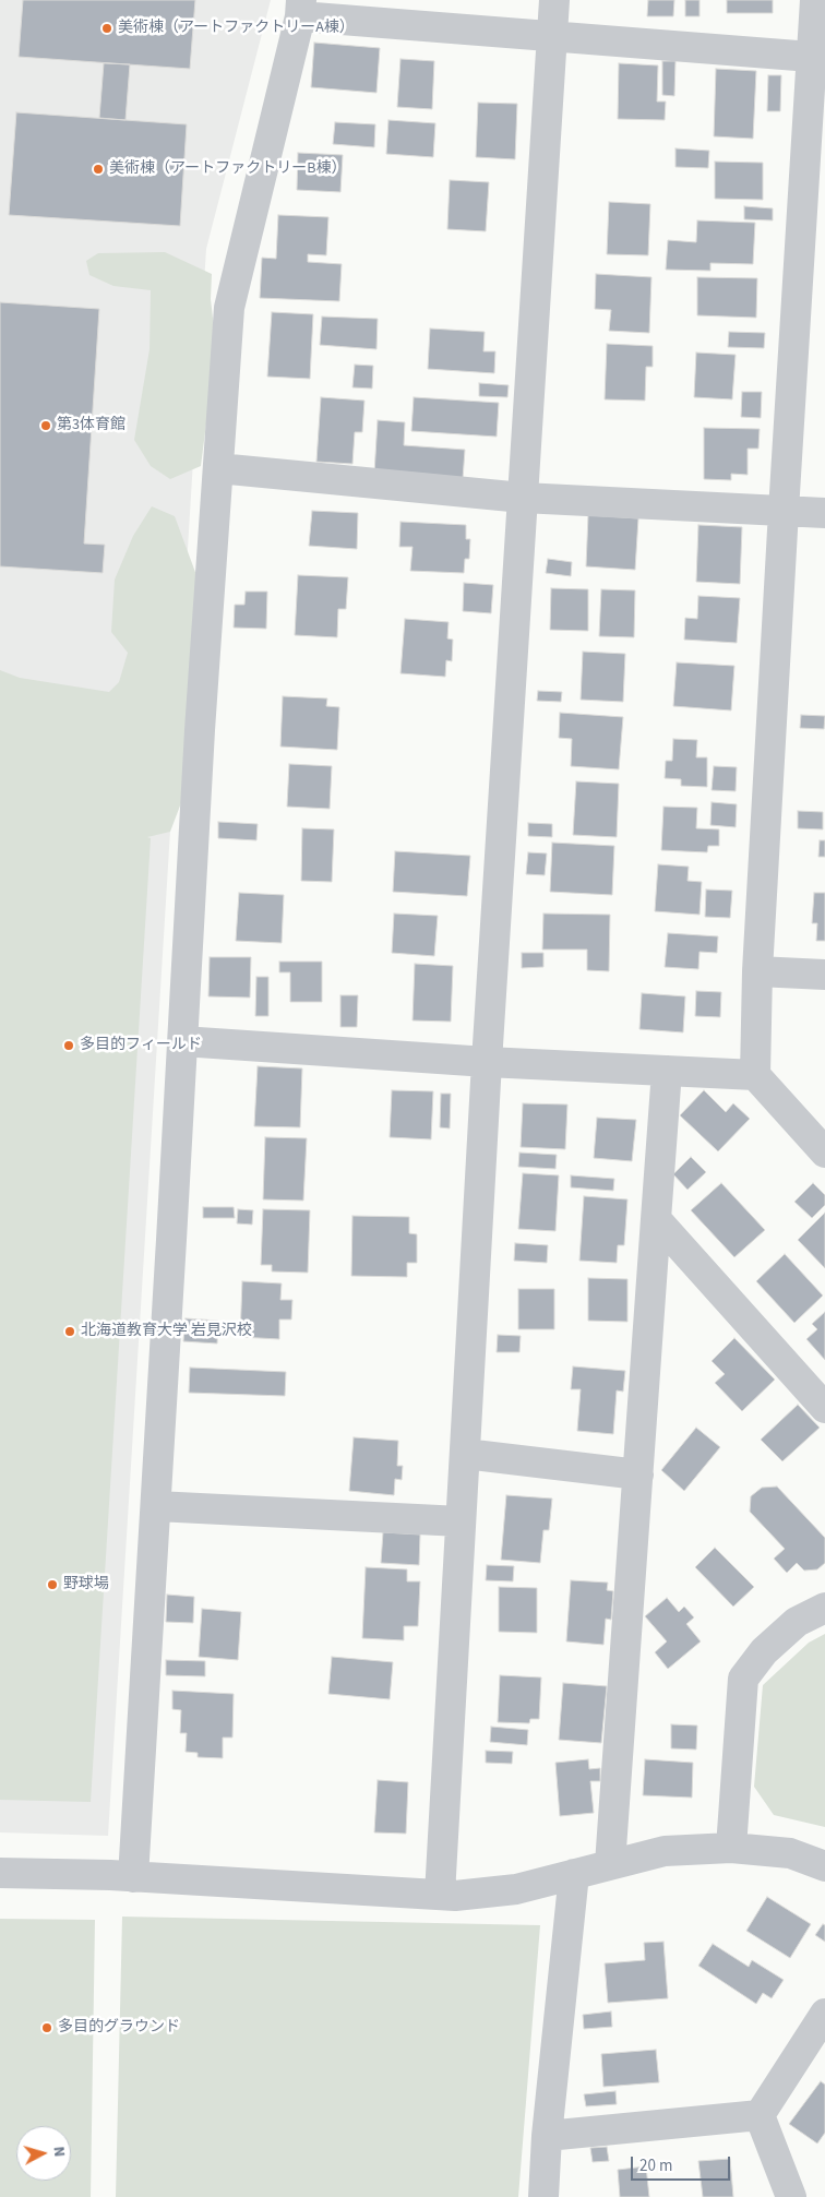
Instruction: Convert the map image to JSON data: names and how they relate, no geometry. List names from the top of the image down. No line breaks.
{"places":["美術棟（アートファクトリーA棟）","美術棟（アートファクトリーB棟）","第3体育館","多目的フィールド","北海道教育大学 岩見沢校","野球場","多目的グラウンド"],"scale_bar":"20 m","north":"right"}
